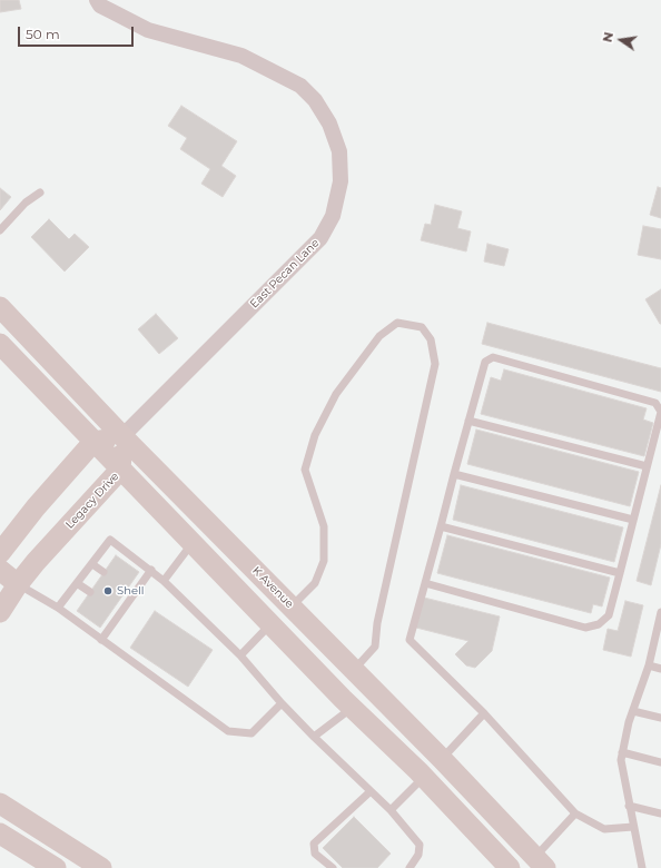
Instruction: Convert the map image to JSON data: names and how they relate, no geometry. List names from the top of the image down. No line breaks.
{"streets":{"main road":["Legacy Drive","K Avenue"],"street":["East Pecan Lane"]},"crossings":[["East Pecan Lane","Legacy Drive"],["East Pecan Lane","K Avenue"],["Legacy Drive","K Avenue"]],"places":["Shell"],"scale_bar":"50 m","north":"left"}
